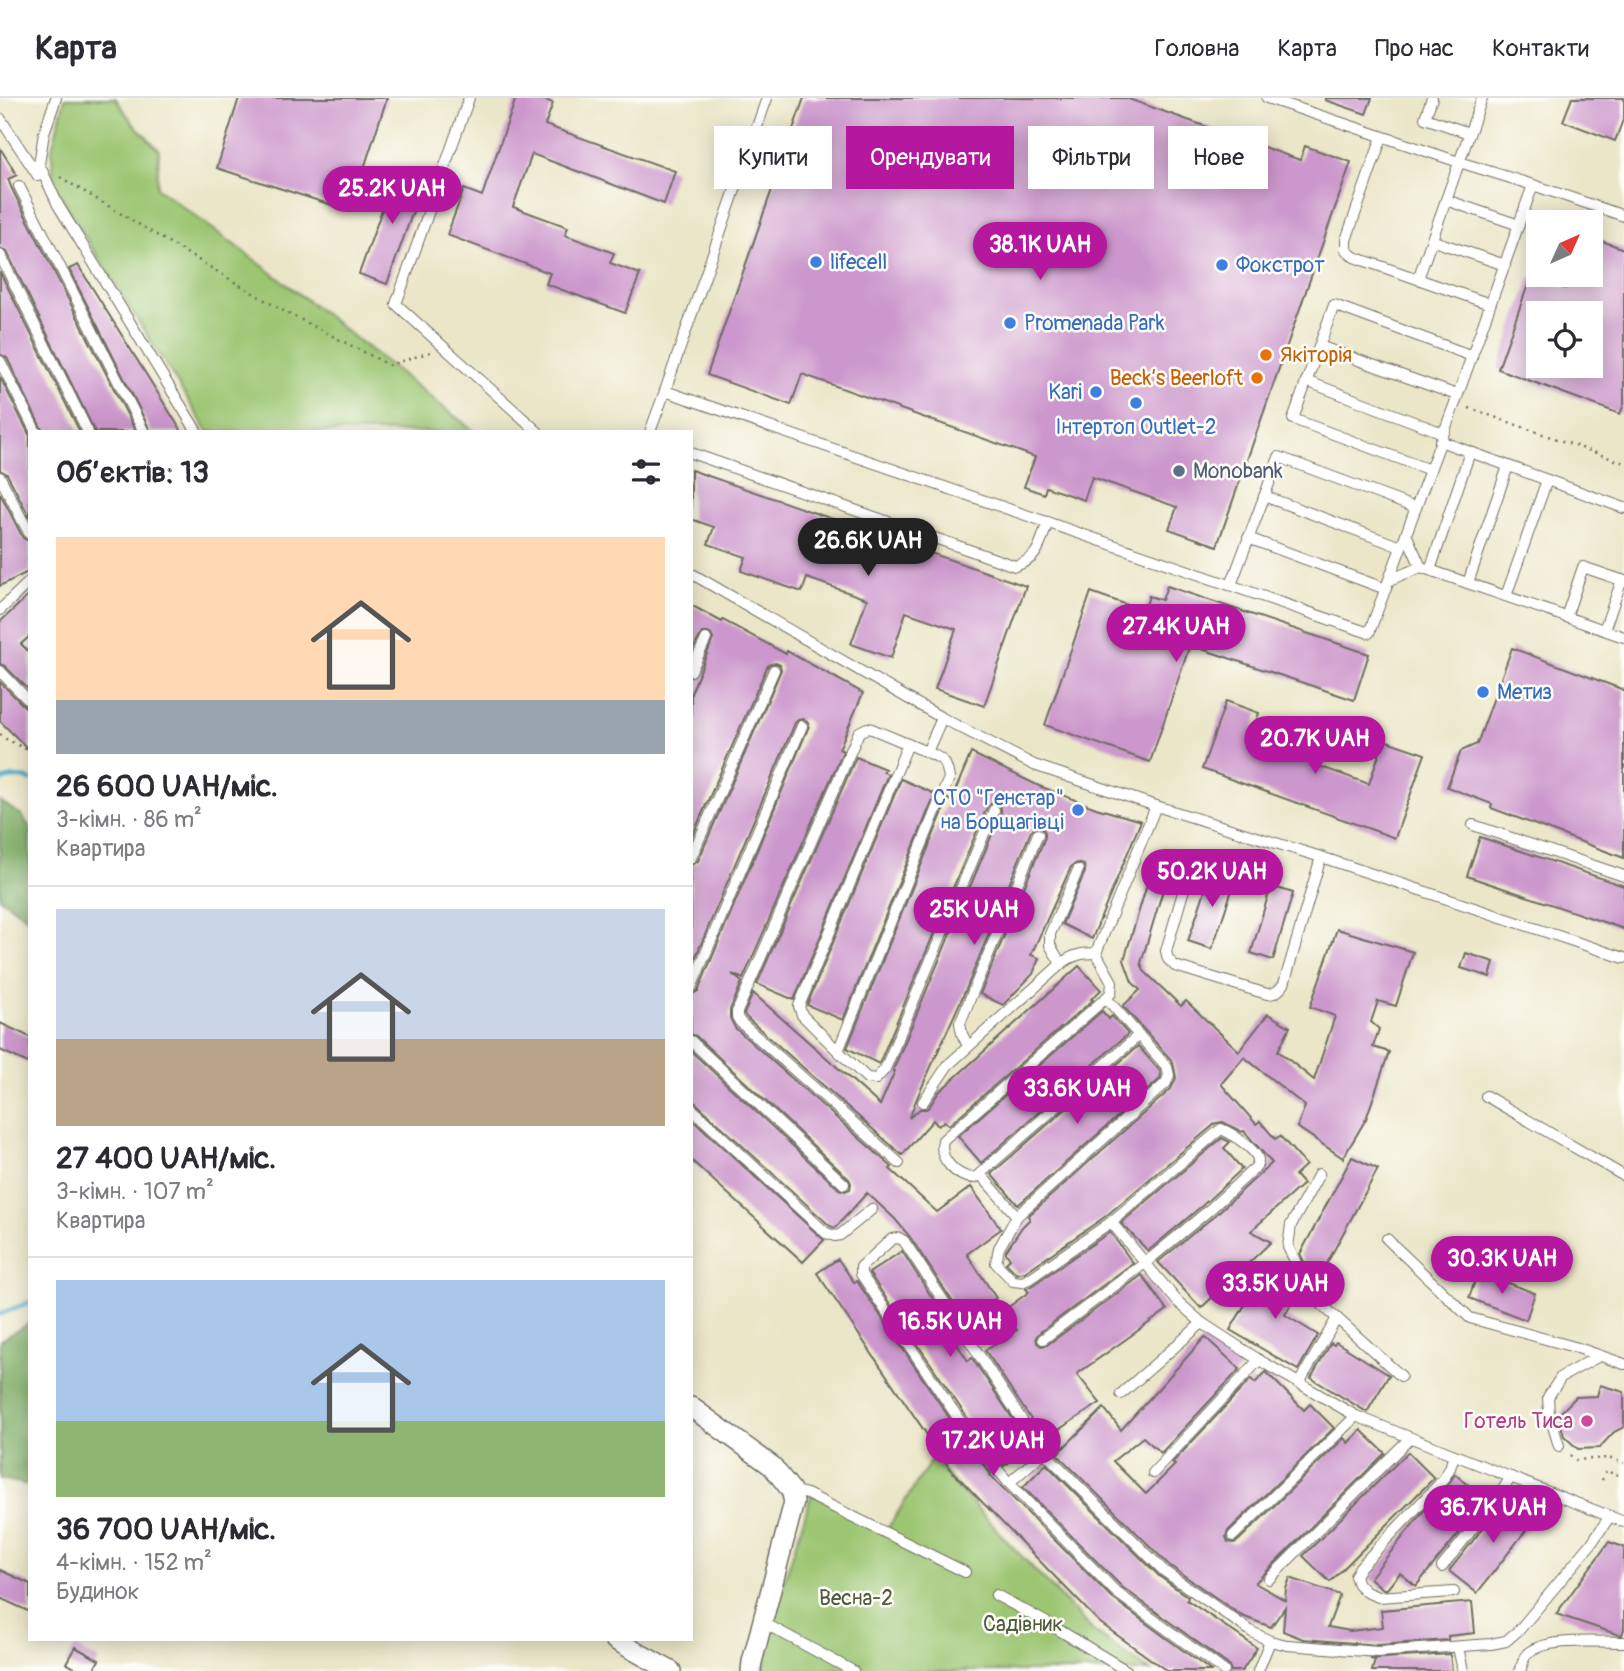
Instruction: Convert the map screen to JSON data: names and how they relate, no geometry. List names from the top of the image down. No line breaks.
{"parks":["Весна-2","Садівник"],"places":["lifecell","Фокстрот","Promenada Park","Якіторія","Beck’s Beerloft","Kari","Інтертоп Outlet-2","Monobank","Метиз","СТО \"Генстар\" на Борщагівці","Готель Тиса"],"north":"top right","page":{"header":"Карта","nav":["Головна","Карта","Про нас","Контакти"],"chip":["Купити","Орендувати","Фільтри","Нове"],"price":["25.2K UAH","38.1K UAH","26.6K UAH","27.4K UAH","20.7K UAH","50.2K UAH","25K UAH","33.6K UAH","30.3K UAH","33.5K UAH","16.5K UAH","17.2K UAH","36.7K UAH"],"heading":"Об’єктів: 13","list":[{"name":"26 600 UAH/міс.","note":"3-кімн. · 86 m² · Квартира"},{"name":"27 400 UAH/міс.","note":"3-кімн. · 107 m² · Квартира"},{"name":"36 700 UAH/міс.","note":"4-кімн. · 152 m² · Будинок"}]}}
